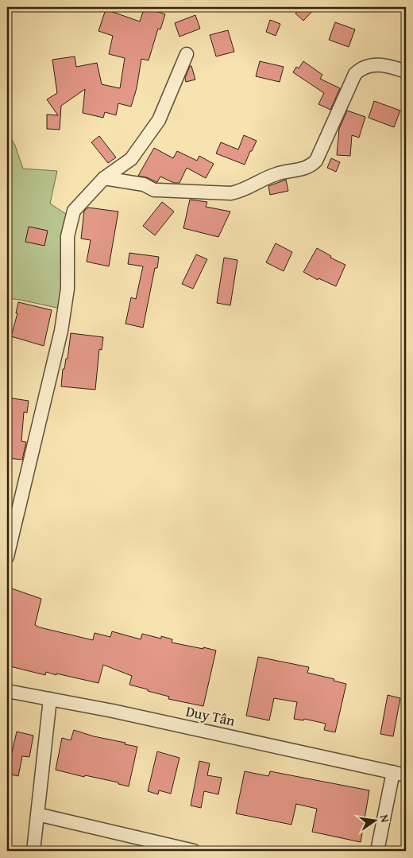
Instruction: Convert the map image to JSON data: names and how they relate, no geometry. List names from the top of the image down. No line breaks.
{"streets":{"street":["Duy Tân"]},"north":"right"}
